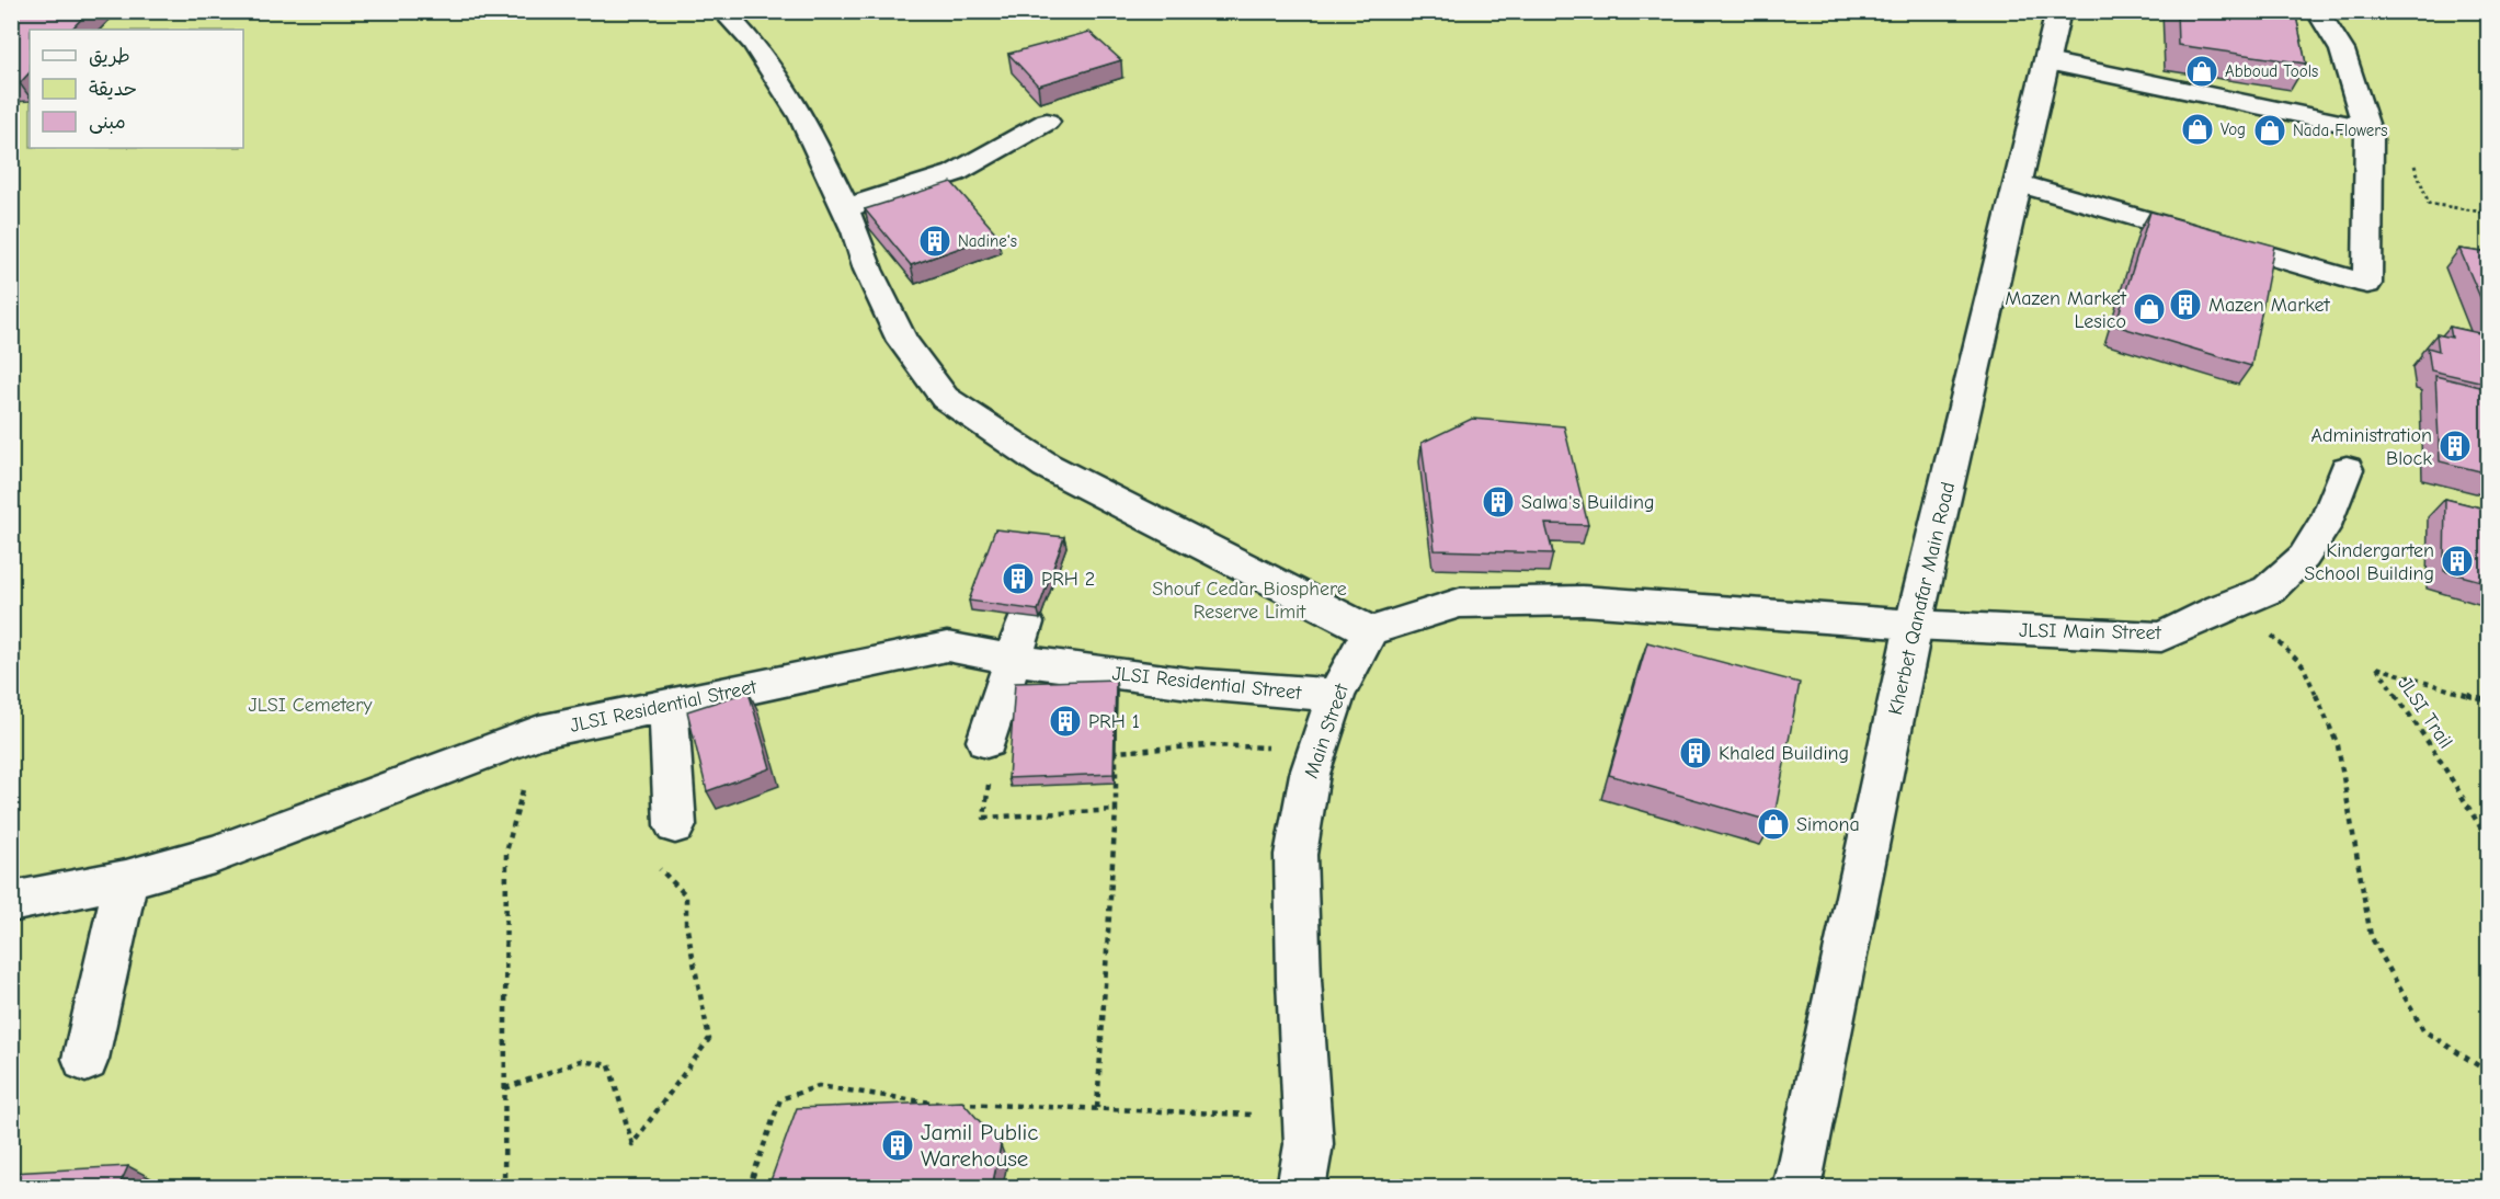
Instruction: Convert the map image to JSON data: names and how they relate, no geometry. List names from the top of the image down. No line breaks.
{"streets":{"street":["Kherbet Qanafar Main Road","JLSI Main Street","JLSI Residential Street","Main Street"],"path":["JLSI Trail"]},"crossings":[["Kherbet Qanafar Main Road","JLSI Main Street"],["JLSI Residential Street","Main Street"]],"parks":["Shouf Cedar Biosphere Reserve Limit","JLSI Cemetery"],"places":{"shop":["Abboud Tools","Vog","Nada Flowers","Mazen Market Lesico","Simona"],"building":["Nadine's","Mazen Market","Administration Block","Salwa's Building","Kindergarten School Building","PRH 2","PRH 1","Khaled Building","Jamil Public Warehouse"]},"legend":["طريق","حديقة","مبنى"]}
